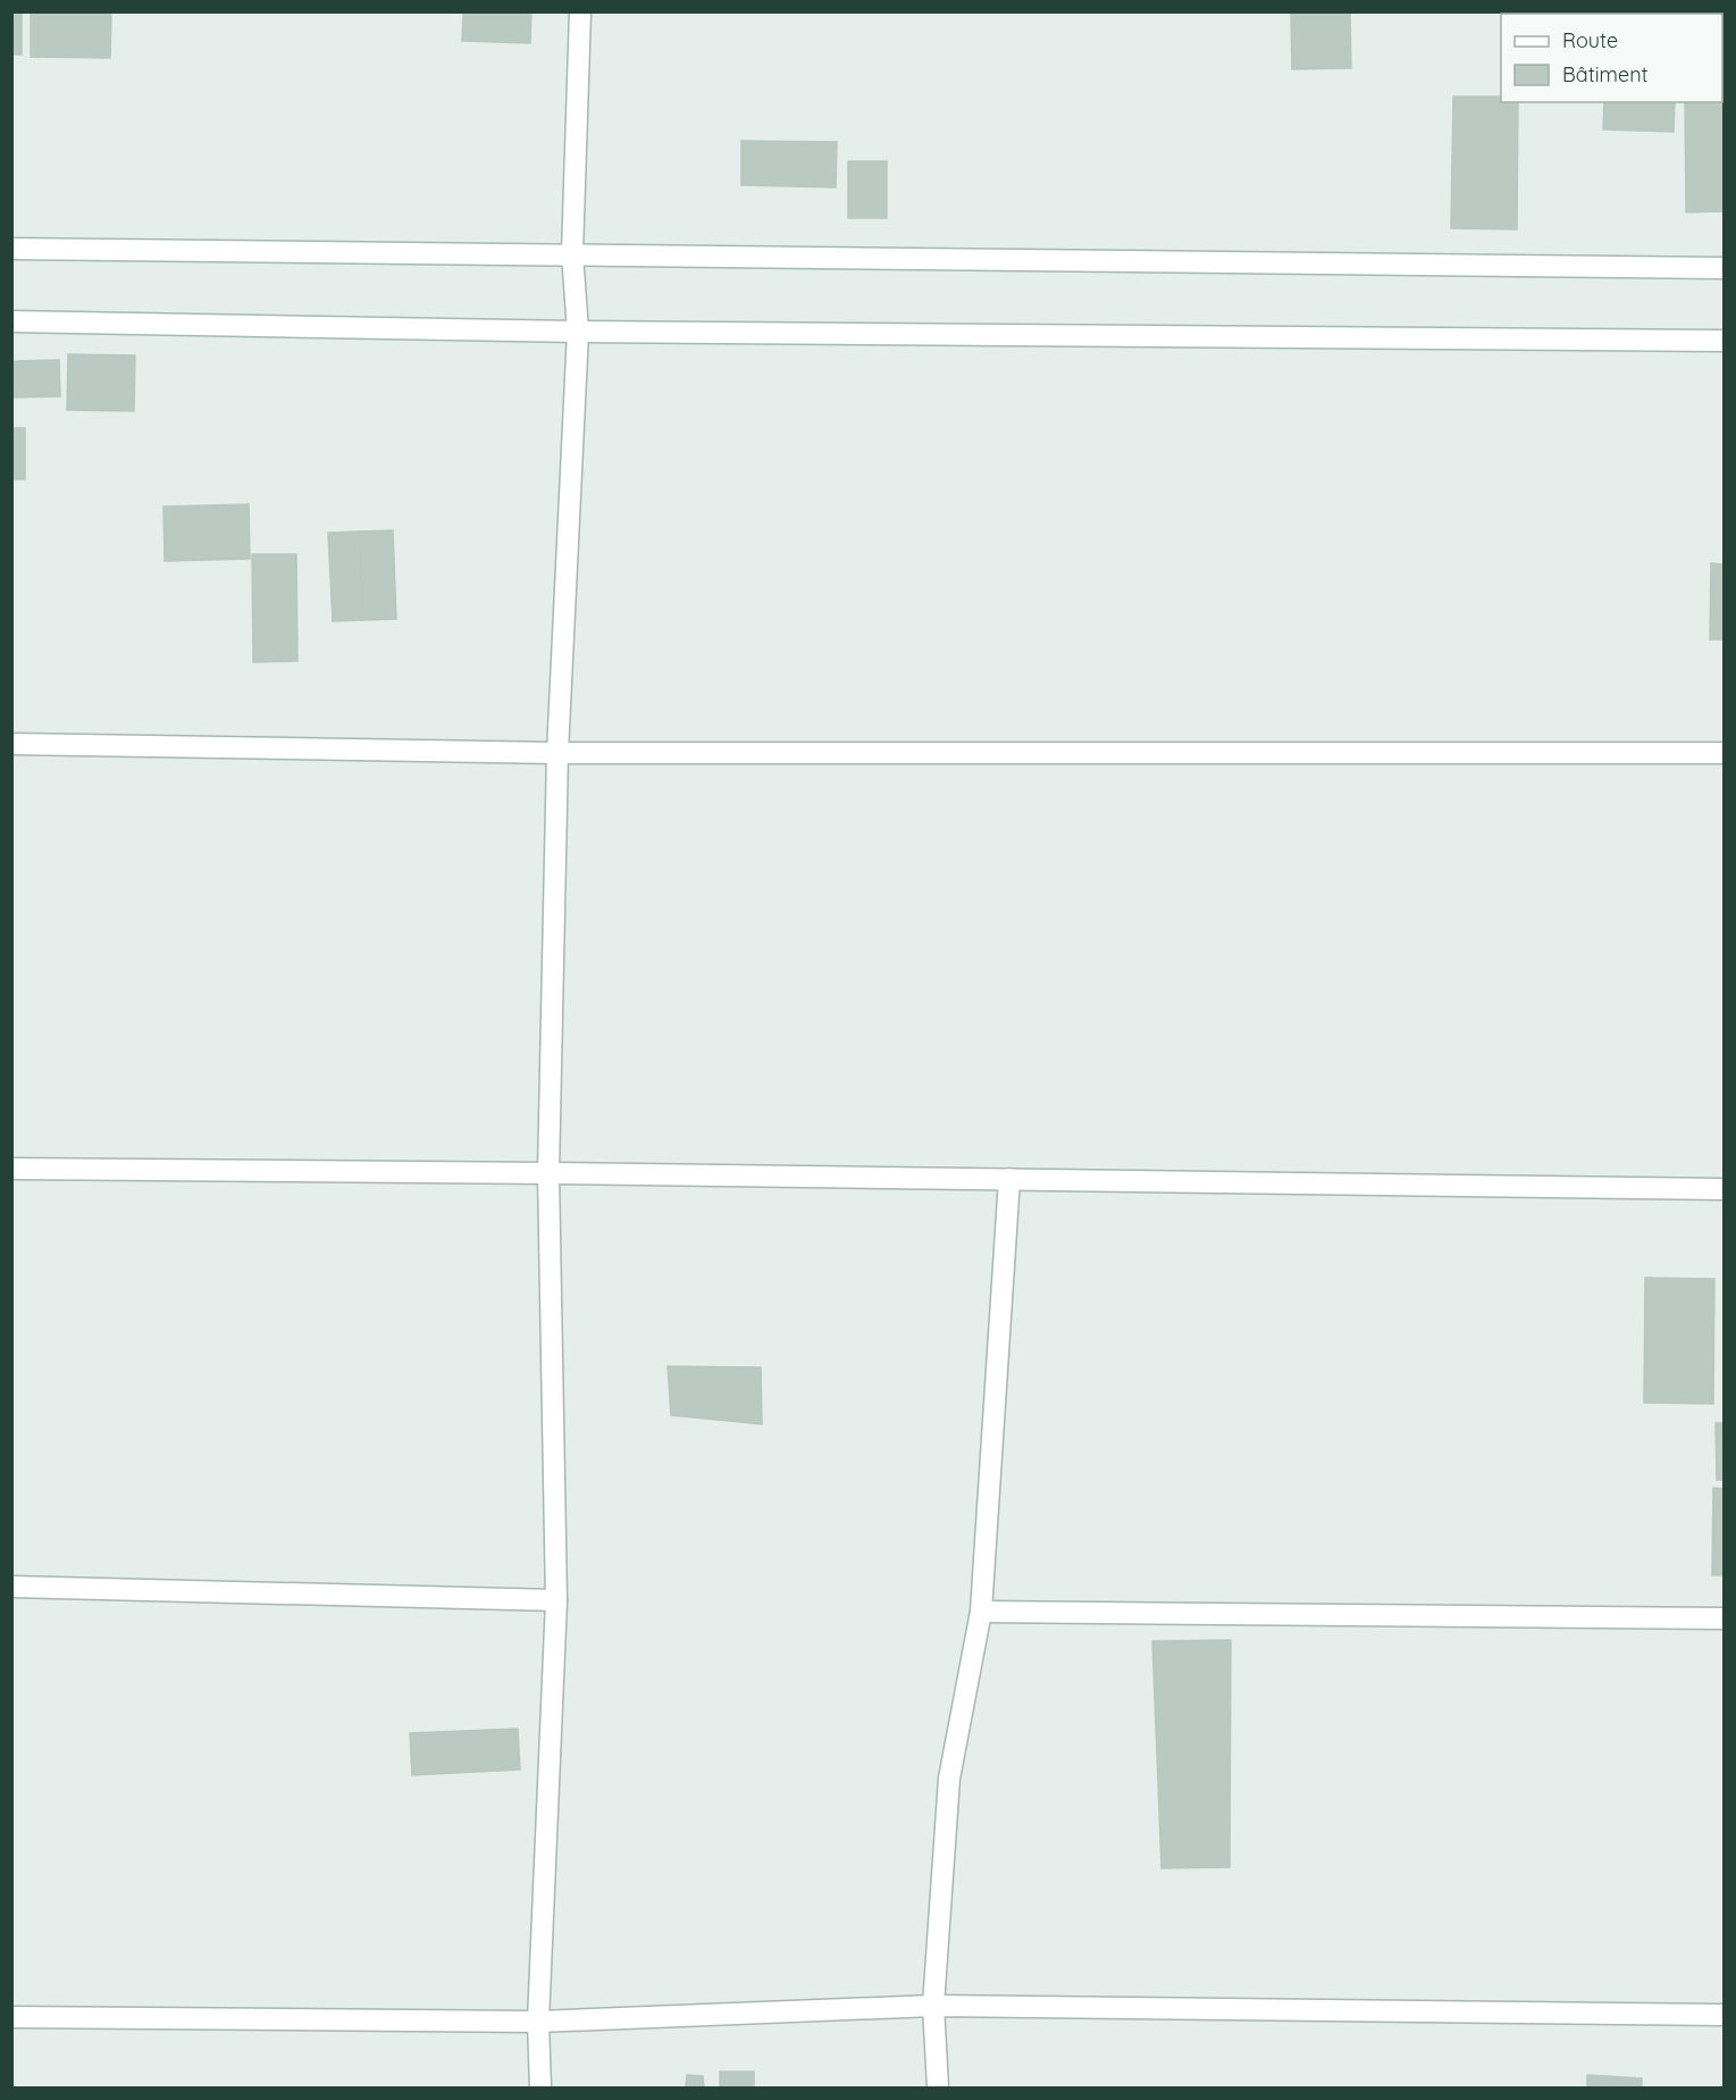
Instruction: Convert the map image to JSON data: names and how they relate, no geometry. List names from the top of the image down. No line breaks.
{"legend":["Route","Bâtiment"]}
